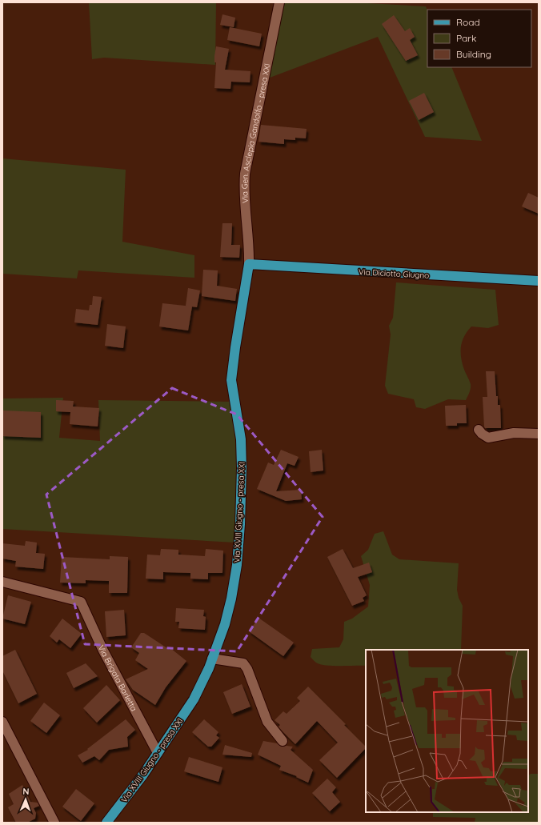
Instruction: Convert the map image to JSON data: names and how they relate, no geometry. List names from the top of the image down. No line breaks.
{"streets":{"main road":["Via Diciotto Giugno","Via XVIII Giugno - presa XXI"],"street":["Via Gen. Asclepia Gandolfo - presa XXI","Via Brigata Barletta"]},"crossings":[["Via Gen. Asclepia Gandolfo - presa XXI","Via Diciotto Giugno"],["Via Gen. Asclepia Gandolfo - presa XXI","Via XVIII Giugno - presa XXI"],["Via Diciotto Giugno","Via XVIII Giugno - presa XXI"],["Via XVIII Giugno - presa XXI","Via Brigata Barletta"]],"legend":["Road","Park","Building"],"north":"top"}
